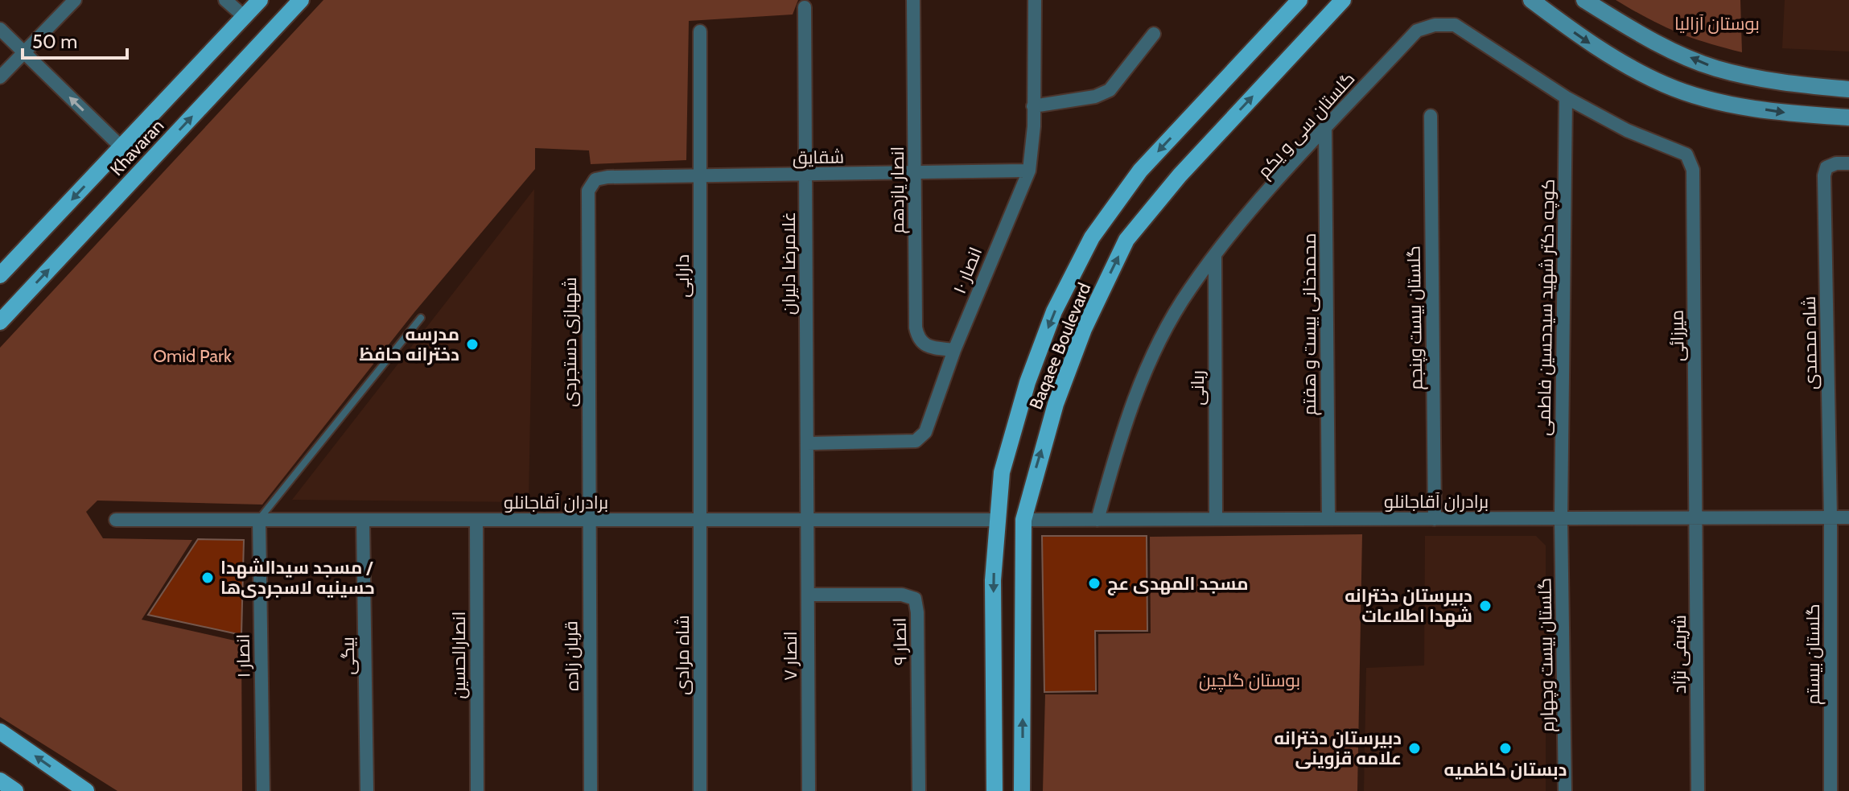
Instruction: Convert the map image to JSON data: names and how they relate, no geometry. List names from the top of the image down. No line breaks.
{"streets":{"main road":["Khavaran","Baqaee Boulevard"],"street":["گلستان سی و یکم","شقایق","انصار یازدهم","غلامرضا دلیران","انصار ۱۰","دارابی","کوچه دکتر شهید سیدحسین فاطمی","گلستان بیست وپنجم","محمدخانی بیست و هفتم","میرزائی","شهبازی دستجردی","شاه محمدی","ربانی","برادران آقاجانلو","انصار ۹","شریفی نژاد","گلستان بیستم","انصارالحسین","شاه مرادی","گلستان بیست وچهارم","انصار ۱","بیگی","قربان زاده","انصار ۷"]},"crossings":[["گلستان سی و یکم","کوچه دکتر شهید سیدحسین فاطمی"],["گلستان سی و یکم","محمدخانی بیست و هفتم"],["گلستان سی و یکم","میرزائی"],["گلستان سی و یکم","ربانی"],["گلستان سی و یکم","برادران آقاجانلو"],["شقایق","انصار یازدهم"],["شقایق","غلامرضا دلیران"],["شقایق","انصار ۱۰"],["شقایق","دارابی"],["شقایق","شهبازی دستجردی"],["انصار یازدهم","انصار ۱۰"],["غلامرضا دلیران","انصار ۱۰"],["غلامرضا دلیران","برادران آقاجانلو"],["غلامرضا دلیران","انصار ۷"],["دارابی","برادران آقاجانلو"],["دارابی","شاه مرادی"],["کوچه دکتر شهید سیدحسین فاطمی","برادران آقاجانلو"],["کوچه دکتر شهید سیدحسین فاطمی","گلستان بیست وچهارم"],["گلستان بیست وپنجم","برادران آقاجانلو"],["محمدخانی بیست و هفتم","برادران آقاجانلو"],["میرزائی","برادران آقاجانلو"],["میرزائی","شریفی نژاد"],["شهبازی دستجردی","برادران آقاجانلو"],["شهبازی دستجردی","قربان زاده"],["شاه محمدی","برادران آقاجانلو"],["شاه محمدی","گلستان بیستم"],["Baqaee Boulevard","برادران آقاجانلو"],["ربانی","برادران آقاجانلو"],["برادران آقاجانلو","شریفی نژاد"],["برادران آقاجانلو","گلستان بیستم"],["برادران آقاجانلو","انصارالحسین"],["برادران آقاجانلو","شاه مرادی"],["برادران آقاجانلو","گلستان بیست وچهارم"],["برادران آقاجانلو","انصار ۱"],["برادران آقاجانلو","بیگی"],["برادران آقاجانلو","قربان زاده"],["برادران آقاجانلو","انصار ۷"],["انصار ۹","انصار ۷"]],"parks":["بوستان آزالیا","Omid Park","بوستان گلچین"],"places":["مدرسه دخترانه حافظ","مسجد سیدالشهدا / حسینیه لاسجردی‌ها","مسجد المهدی عج","دبیرستان دخترانه شهدا اطلاعات","دبیرستان دخترانه علامه قزوینی","دبستان کاظمیه"],"scale_bar":"50 m"}
